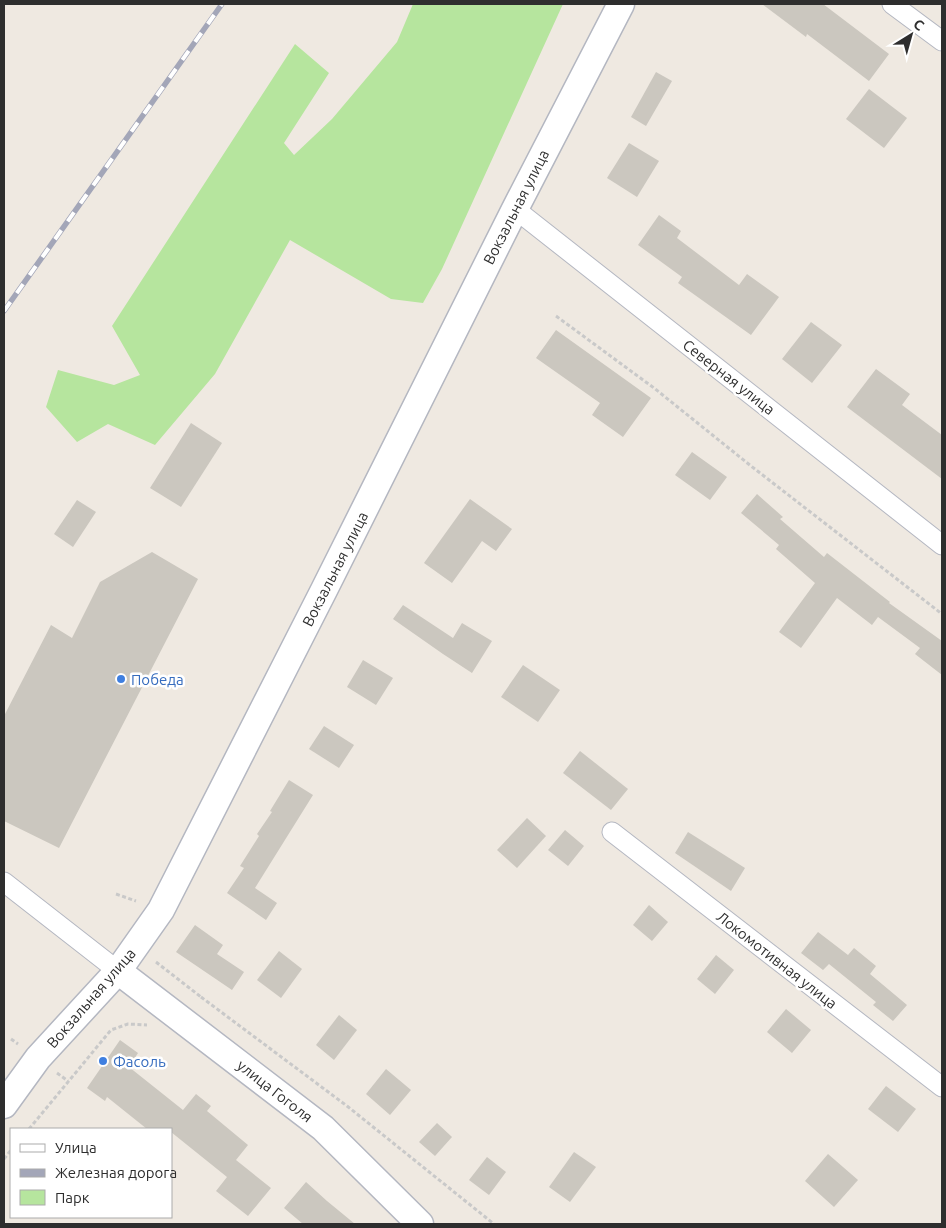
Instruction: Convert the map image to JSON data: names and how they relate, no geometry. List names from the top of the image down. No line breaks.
{"streets":{"main road":["Вокзальная улица","улица Гоголя"],"street":["Северная улица","Локомотивная улица"]},"crossings":[["Вокзальная улица","Северная улица"],["Вокзальная улица","улица Гоголя"]],"places":["Победа","Фасоль"],"legend":["Улица","Железная дорога","Парк"],"north":"top right"}
